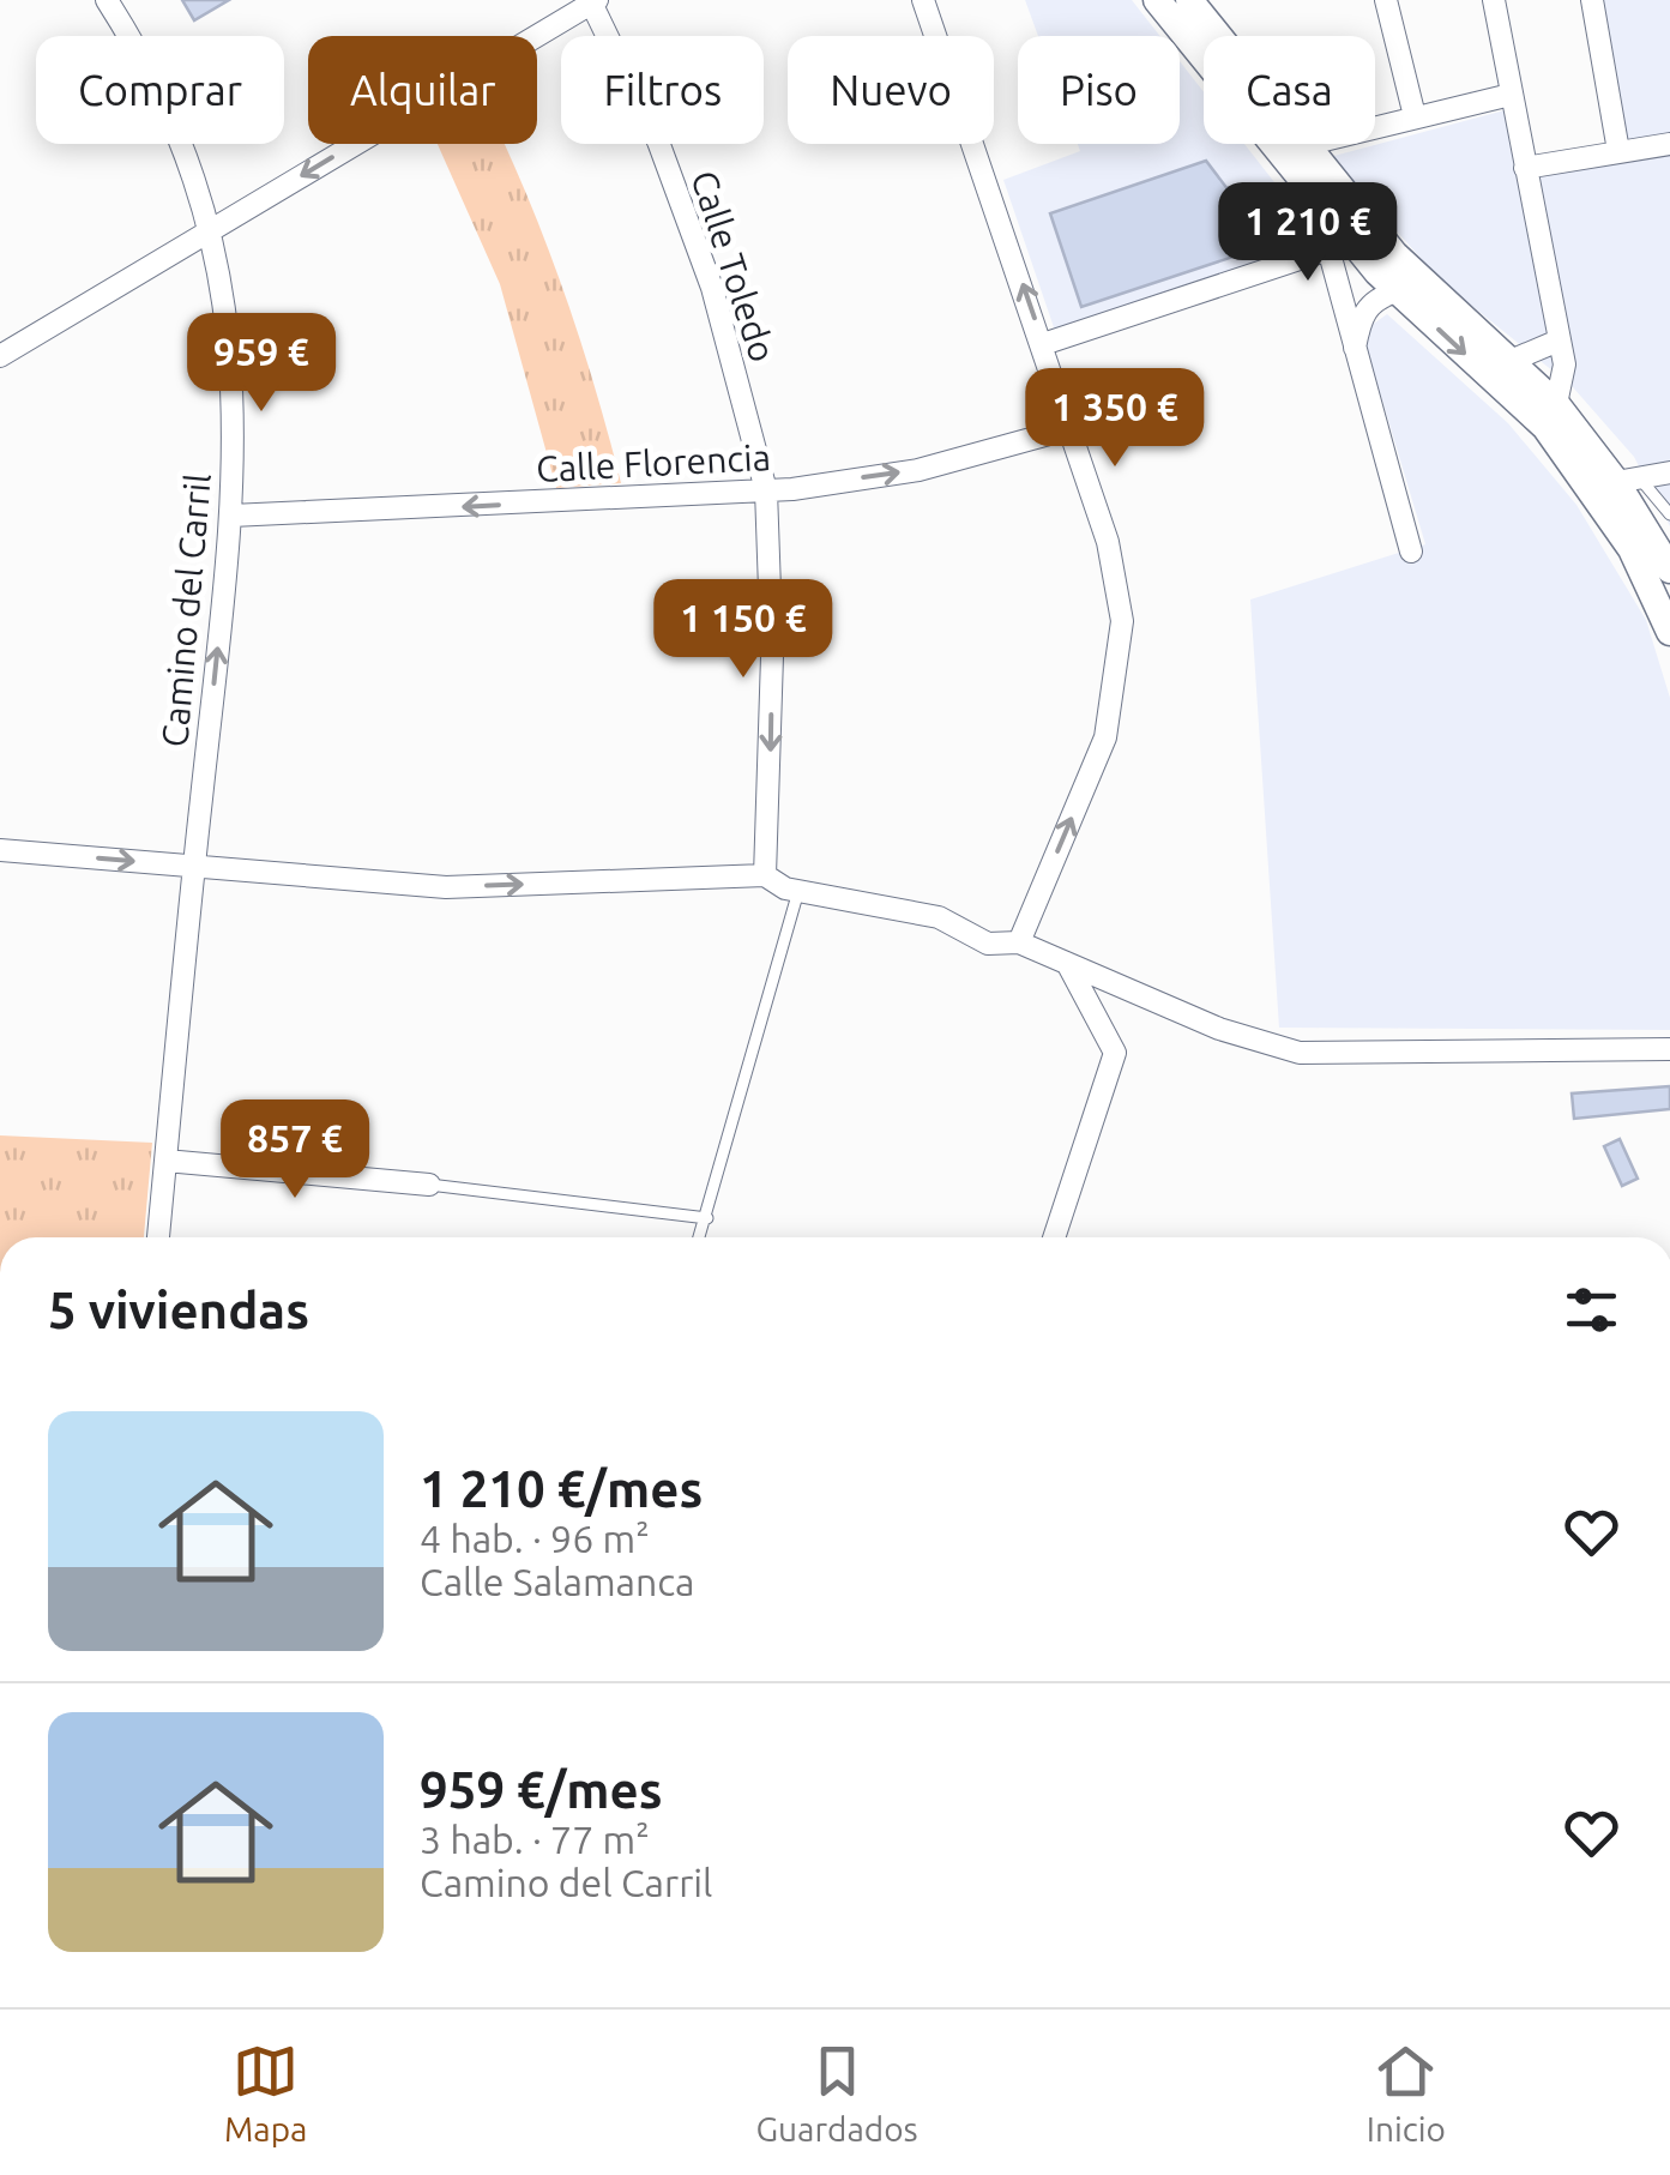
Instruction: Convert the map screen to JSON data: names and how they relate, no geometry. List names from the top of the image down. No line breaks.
{"streets":{"street":["Calle Toledo","Calle Florencia","Camino del Carril"]},"crossings":[["Calle Toledo","Calle Florencia"],["Calle Florencia","Camino del Carril"]],"one_way":["Calle Toledo"],"page":{"chip":["Comprar","Alquilar","Filtros","Nuevo","Piso","Casa"],"price":["1 210 €","959 €","1 350 €","1 150 €","857 €"],"heading":"5 viviendas","list":[{"name":"1 210 €/mes","note":"4 hab. · 96 m² · Calle Salamanca"},{"name":"959 €/mes","note":"3 hab. · 77 m² · Camino del Carril"}],"tabs":["Mapa","Guardados","Inicio"]}}
